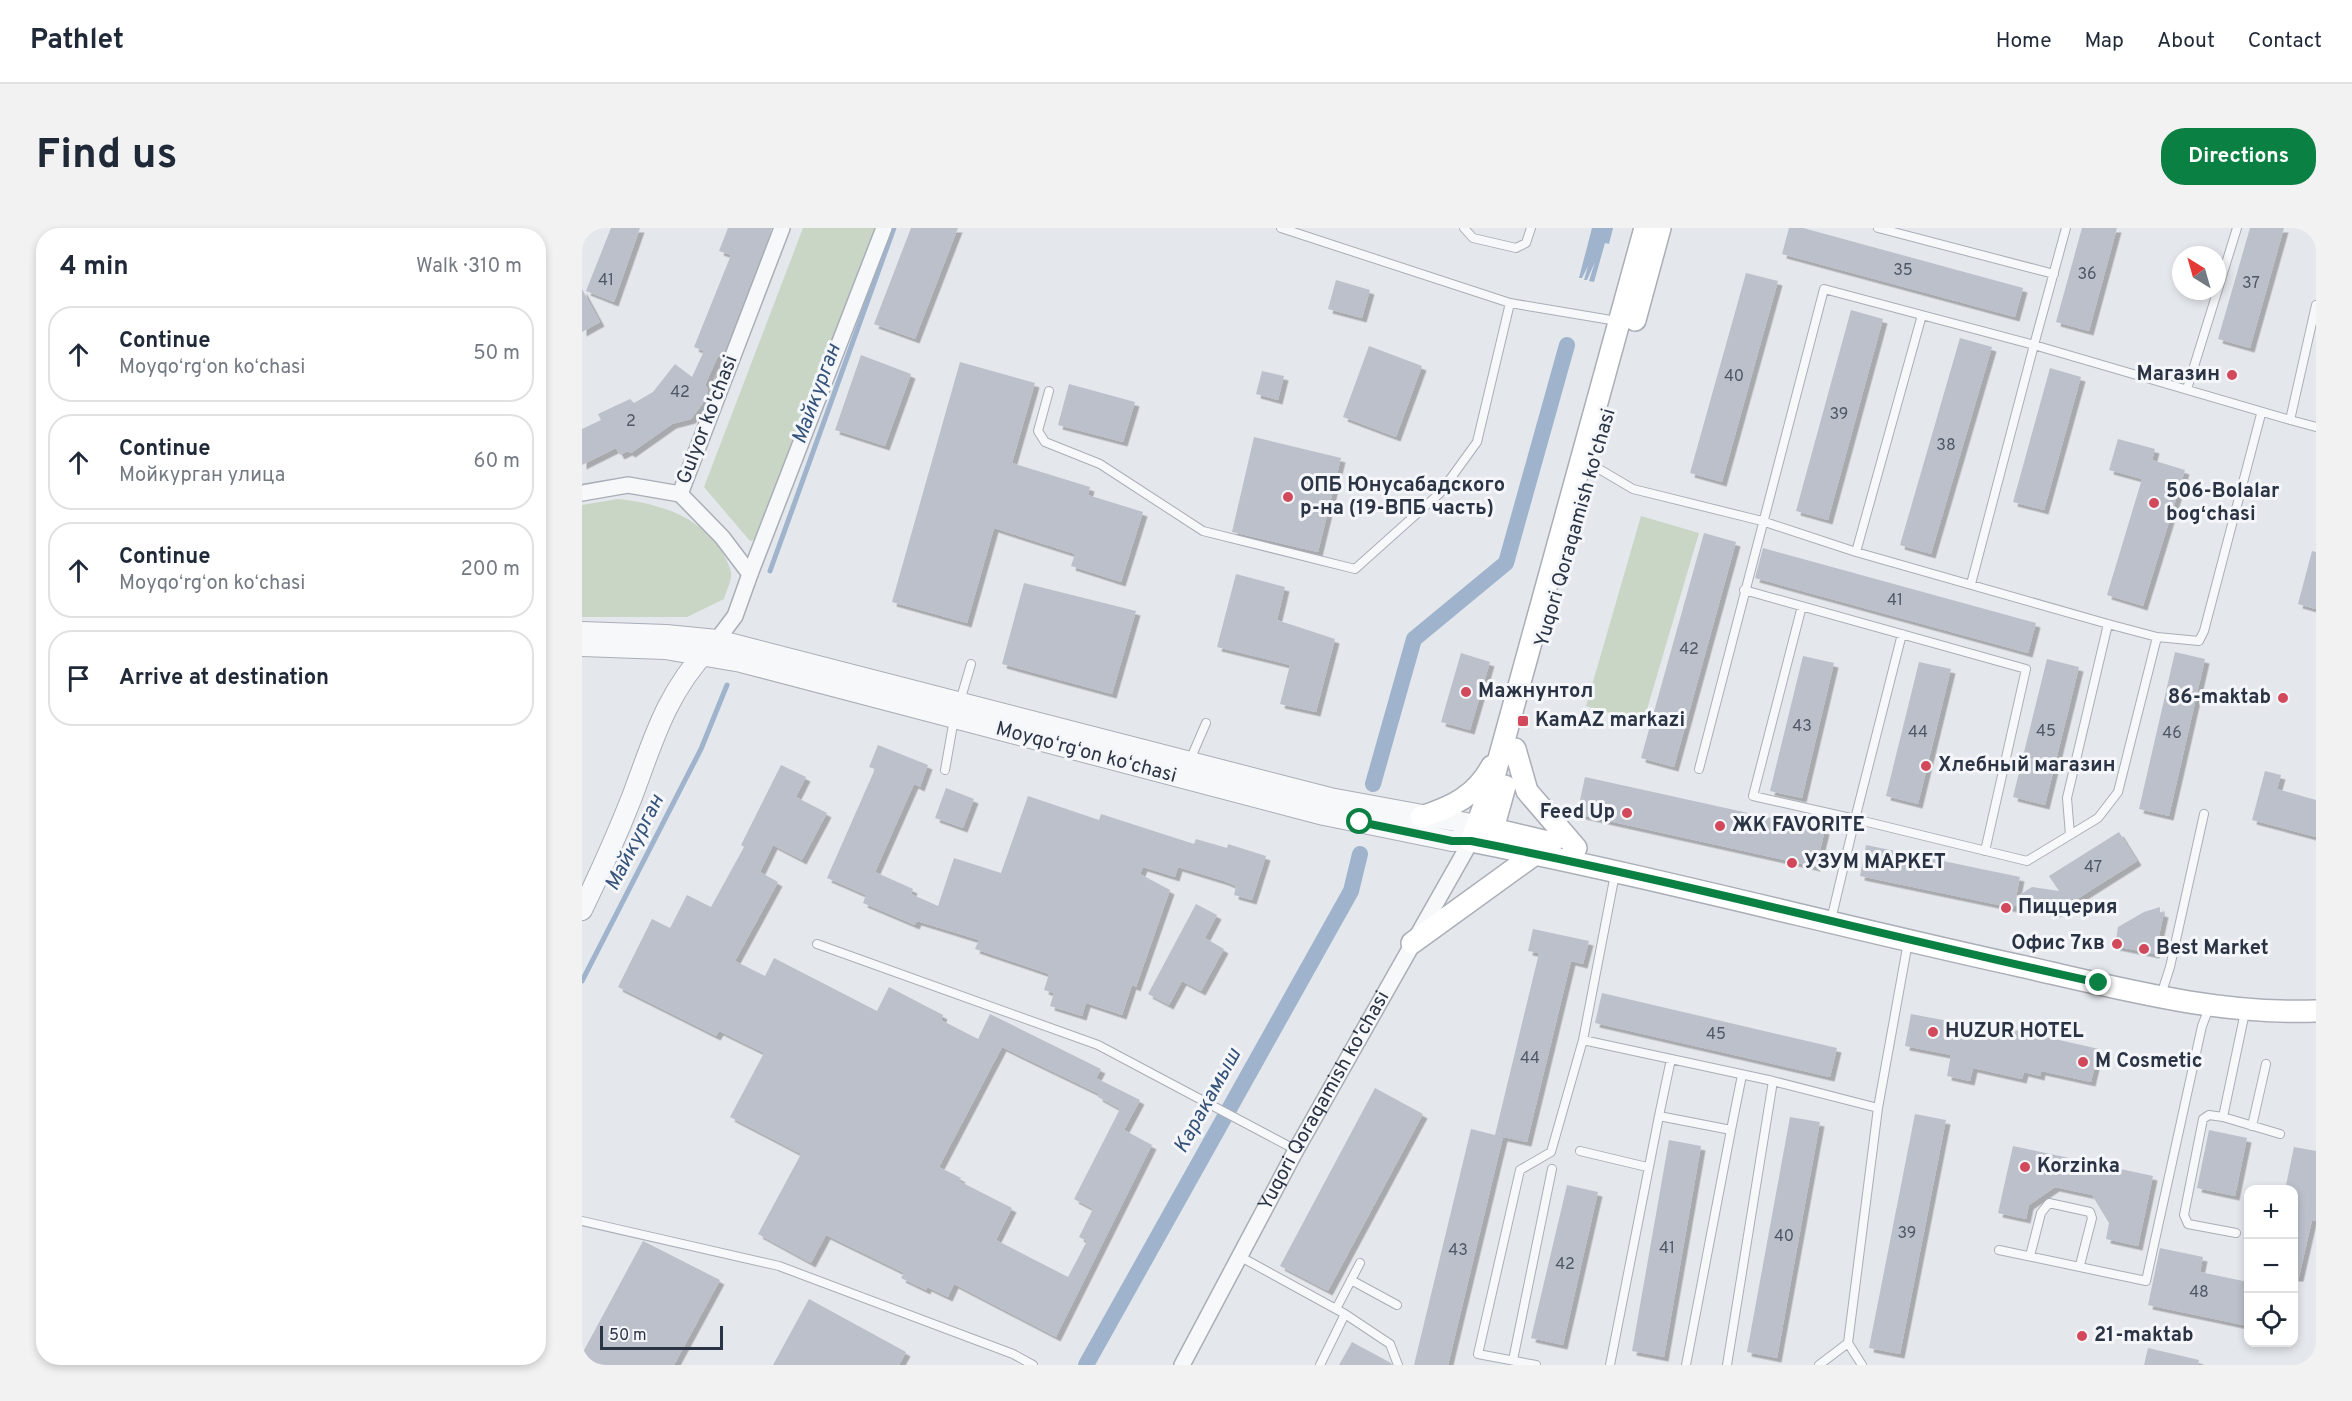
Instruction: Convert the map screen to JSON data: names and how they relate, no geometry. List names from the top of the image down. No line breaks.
{"streets":{"main road":["Yuqori Qoraqamish ko'chasi"],"street":["Gulyor ko'chasi","Moyqoʻrgʻon koʻchasi"]},"crossings":[["Yuqori Qoraqamish ko'chasi","Moyqoʻrgʻon koʻchasi"]],"water":["Майкурган","Каракамыш"],"places":{"other":["Магазин","ОПБ Юнусабадского р-на (19-ВПБ часть)","506-Bolalar bogʻchasi","Мажнунтол","86-maktab","Хлебный магазин","Feed Up","ЖК FAVORITE","УЗУМ МАРКЕТ","Пиццерия","Офис 7кв","Best Market","HUZUR HOTEL","M Cosmetic","Korzinka","21-maktab"],"transit":["KamAZ markazi"]},"house_numbers":["35","36","41","37","40","42","39","2","38","41","42","43","45","44","46","47","45","44","39","40","41","43","42","48"],"scale_bar":"50 m","north":"top left","page":{"header":"Pathlet","nav":["Home","Map","About","Contact"],"buttons":"Directions","title":"Find us","heading":["4 min","Walk · 310 m"],"list":[["Continue","Moyqoʻrgʻon koʻchasi","50 m"],["Continue","Мойкурган улица","60 m"],["Continue","Moyqoʻrgʻon koʻchasi","200 m"],"Arrive at destination"],"map_buttons":["+","−"],"scale":"50 m"}}
